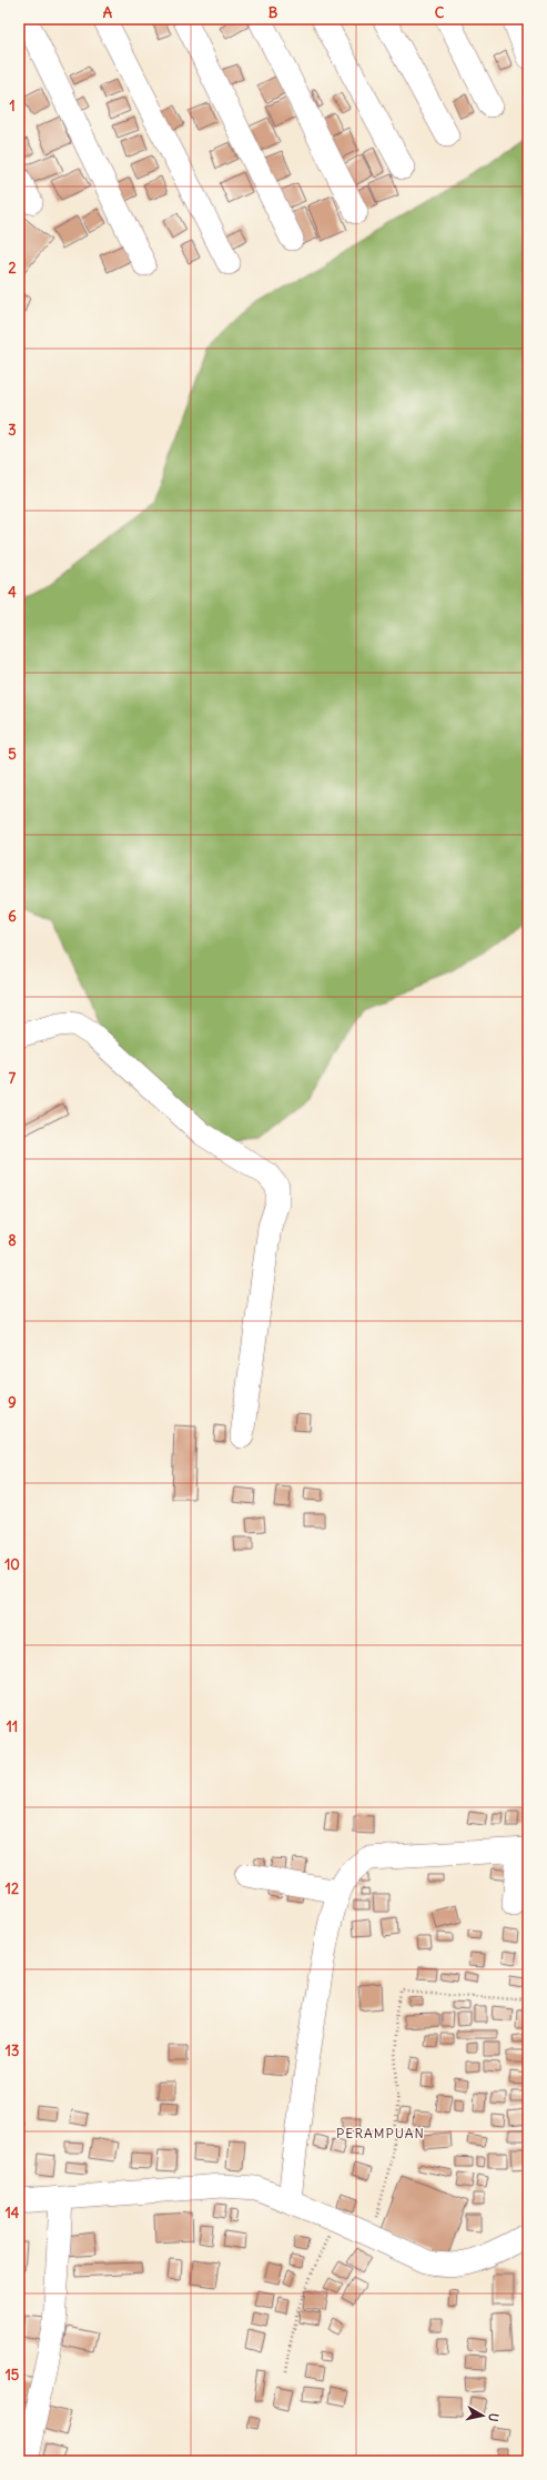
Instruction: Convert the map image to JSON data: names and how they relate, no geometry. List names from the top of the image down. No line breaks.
{"districts":["PERAMPUAN"],"north":"right","grid":{"columns":["A","B","C"],"rows":["1","2","3","4","5","6","7","8","9","10","11","12","13","14","15"]}}
